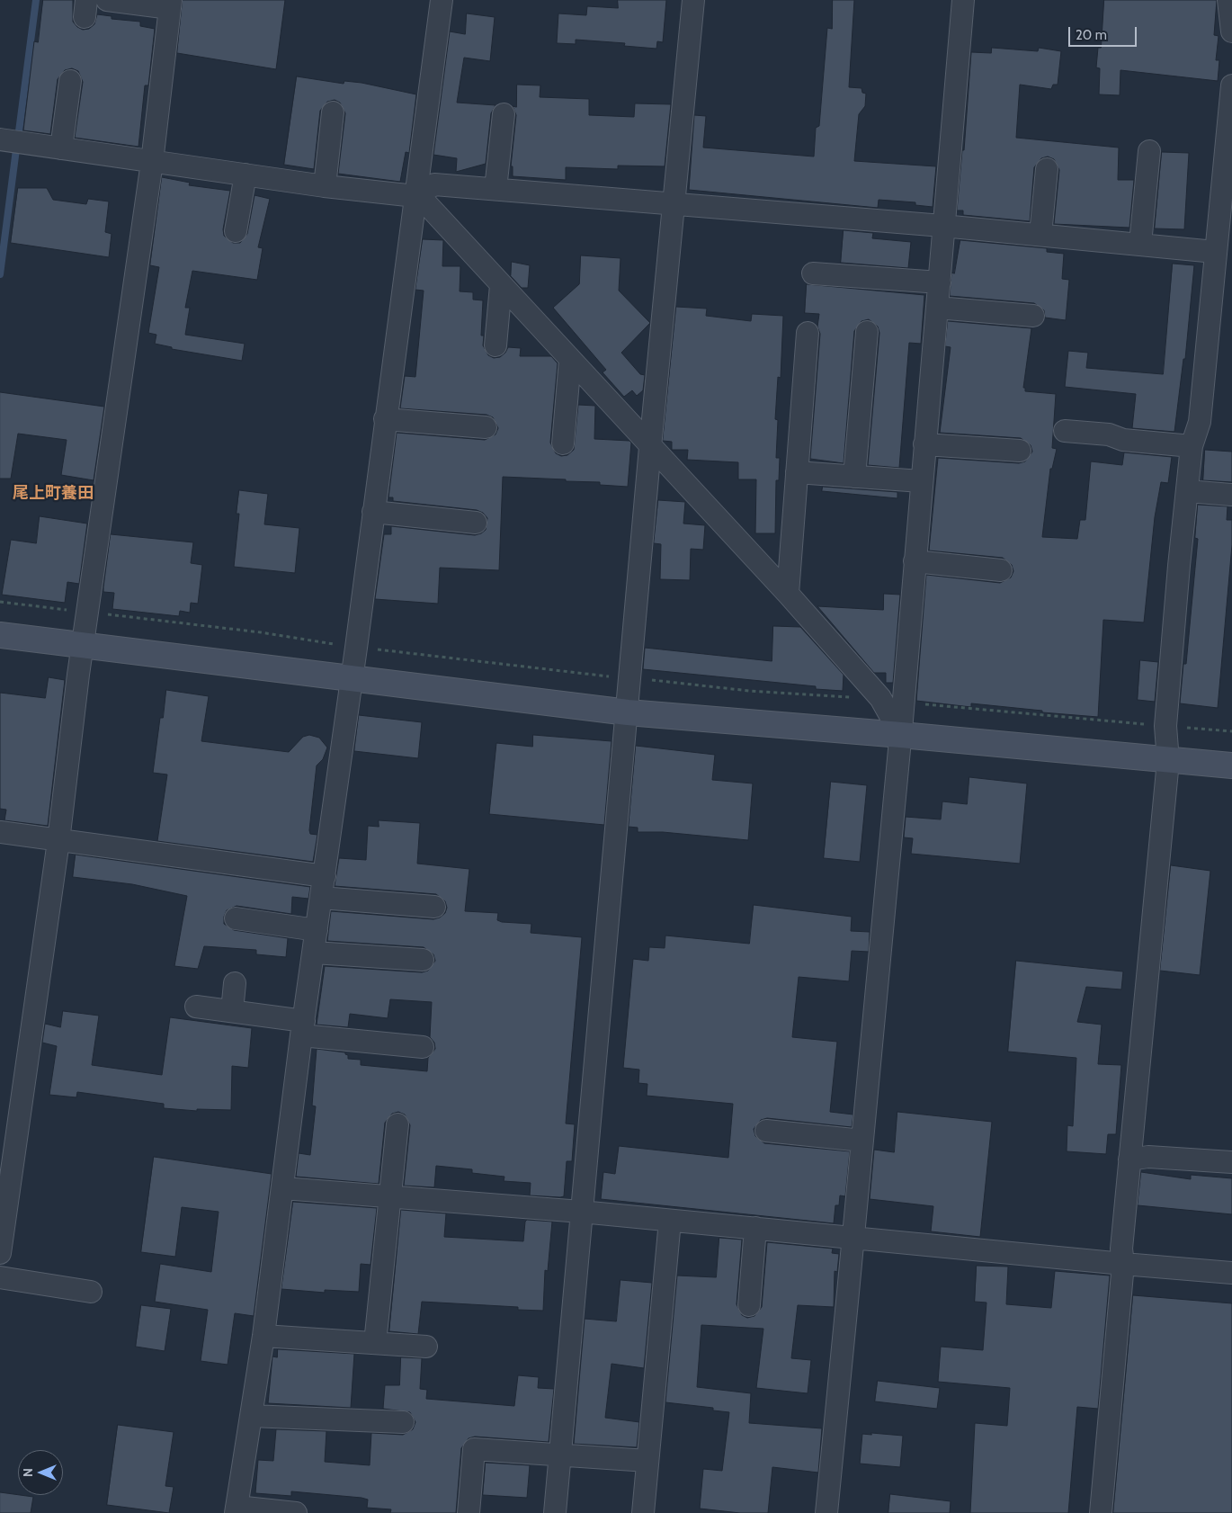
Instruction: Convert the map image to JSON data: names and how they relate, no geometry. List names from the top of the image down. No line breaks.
{"districts":["尾上町養田"],"scale_bar":"20 m","north":"left"}
